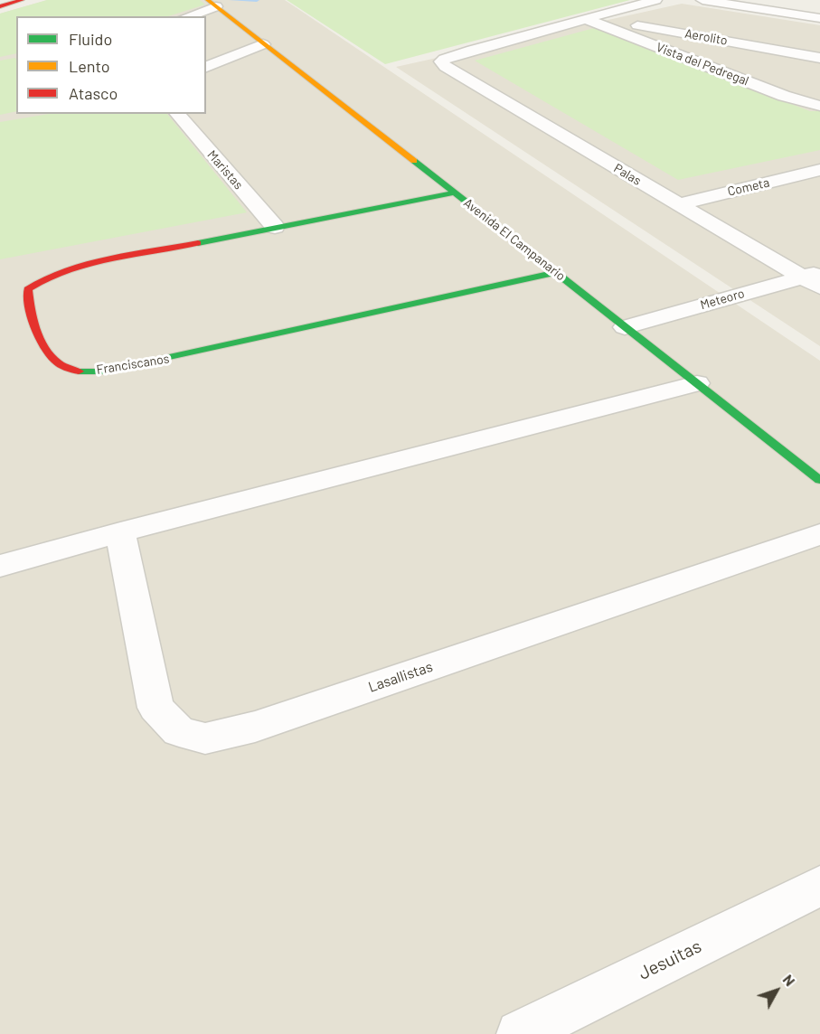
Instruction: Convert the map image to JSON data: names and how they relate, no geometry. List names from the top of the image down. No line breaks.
{"streets":{"street":["Aerolito","Vista del Pedregal","Maristas","Palas","Cometa","Avenida El Campanario","Meteoro","Franciscanos","Lasallistas","Jesuitas"]},"crossings":[["Aerolito","Vista del Pedregal"],["Aerolito","Palas"],["Vista del Pedregal","Palas"],["Maristas","Franciscanos"],["Palas","Cometa"],["Palas","Meteoro"],["Avenida El Campanario","Meteoro"],["Avenida El Campanario","Franciscanos"]],"legend":["Fluido","Lento","Atasco"],"north":"top right"}
